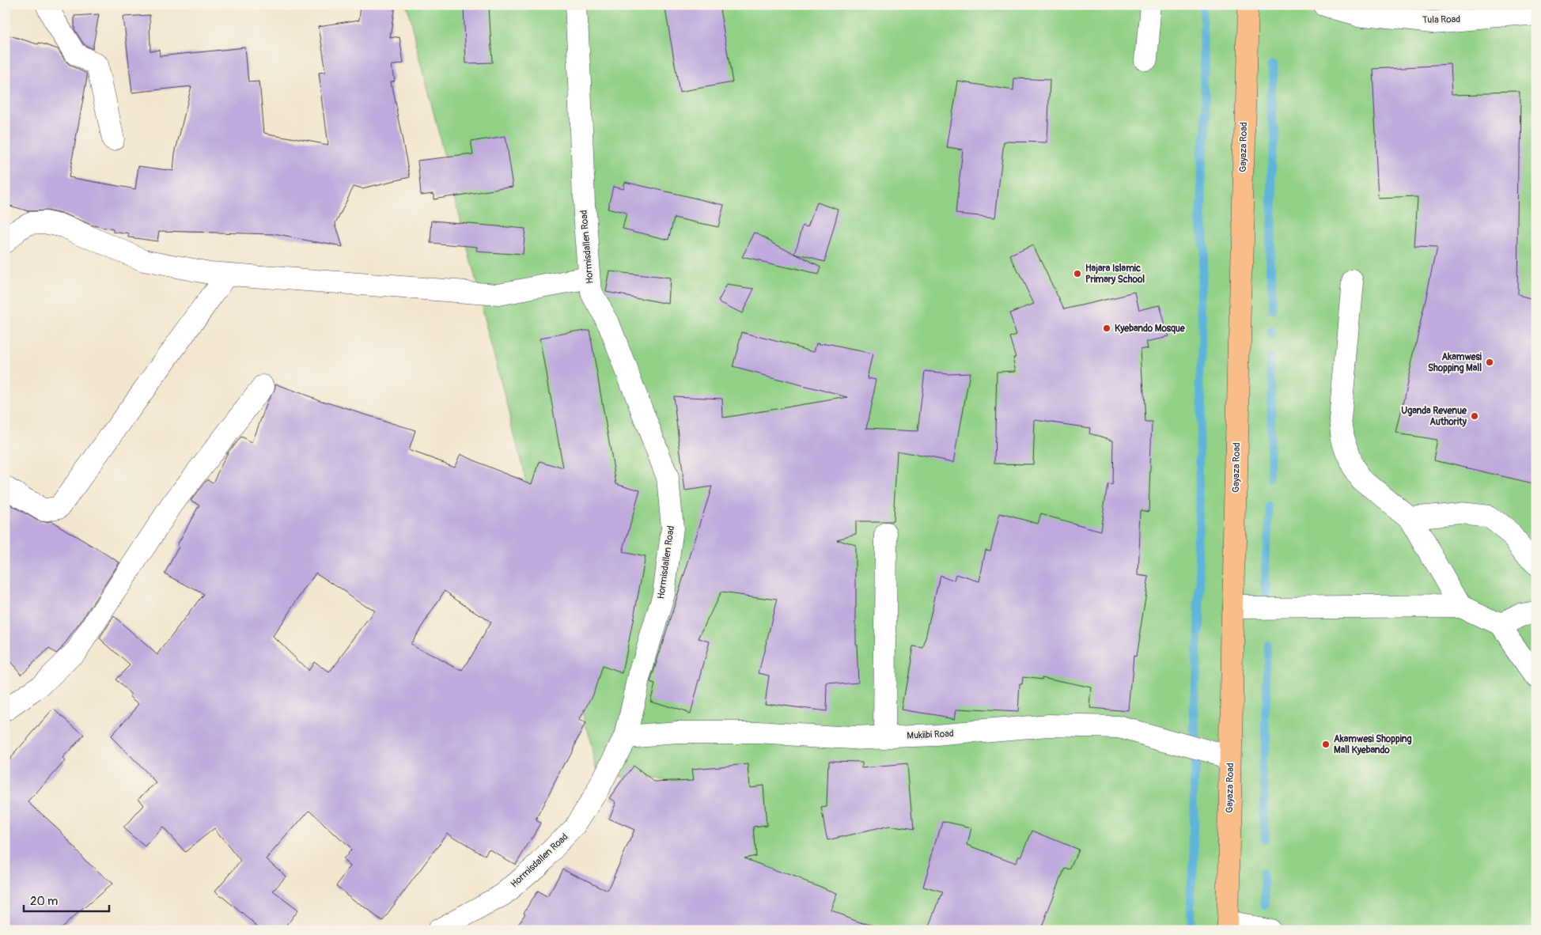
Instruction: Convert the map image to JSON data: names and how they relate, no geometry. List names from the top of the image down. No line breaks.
{"streets":{"main road":["Gayaza Road"],"street":["Tula Road","Hormisdallen Road","Mukiibi Road"]},"crossings":[["Gayaza Road","Mukiibi Road"],["Hormisdallen Road","Mukiibi Road"]],"places":["Hajara Islamic Primary School","Kyebando Mosque","Akamwesi Shopping Mall","Uganda Revenue Authority","Akamwesi Shopping Mall Kyebando"],"scale_bar":"20 m"}
